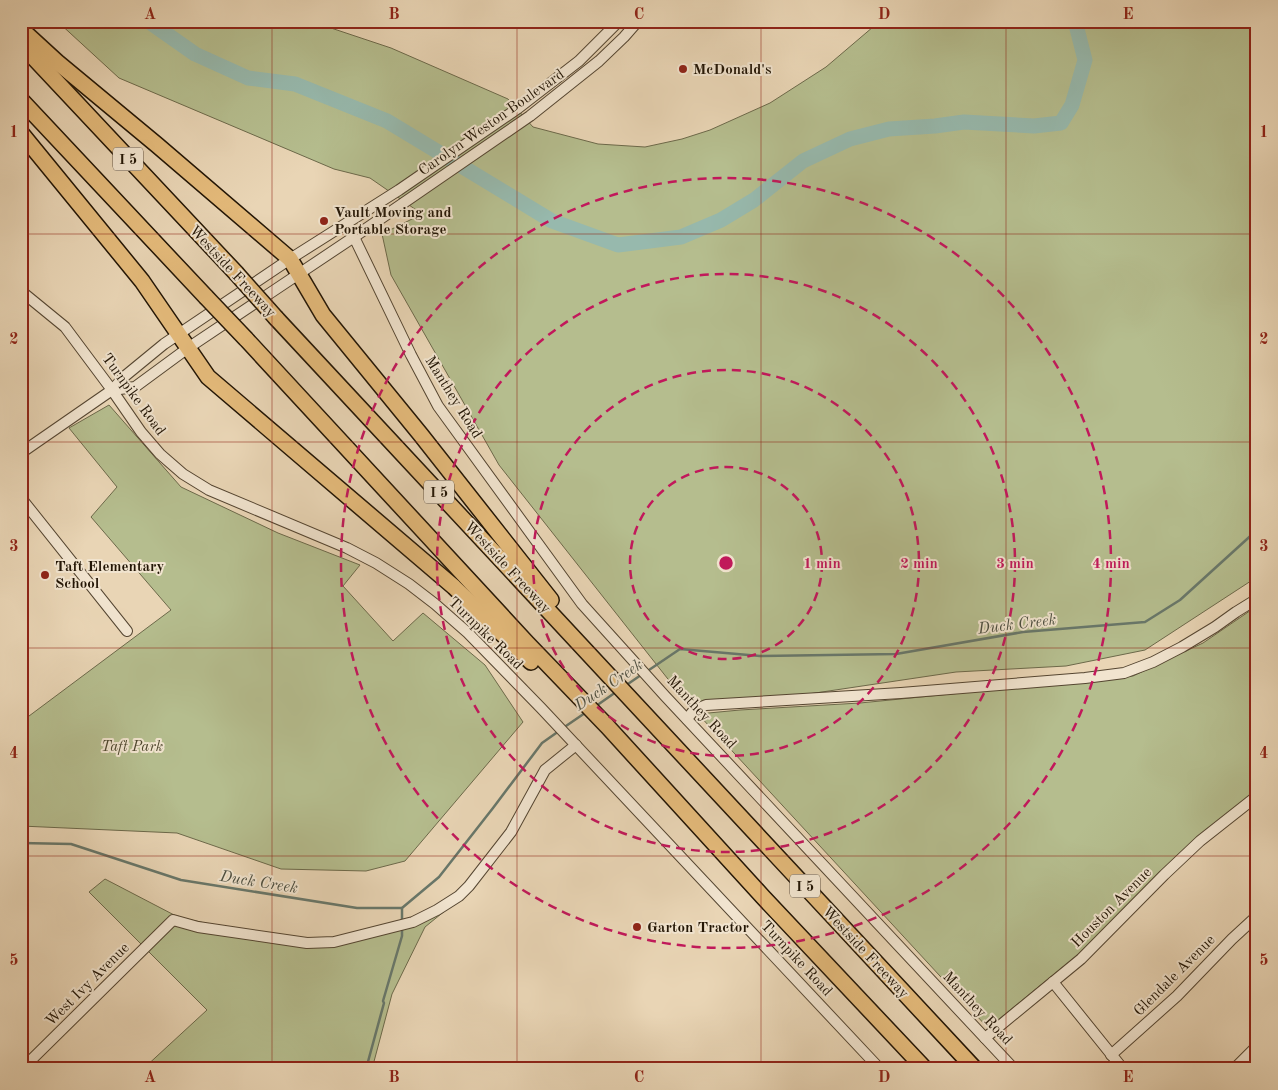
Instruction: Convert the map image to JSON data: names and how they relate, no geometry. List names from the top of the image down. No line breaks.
{"streets":{"highway":["I 5","Westside Freeway"],"street":["Carolyn Weston Boulevard","Turnpike Road","Manthey Road","Houston Avenue","Glendale Avenue","West Ivy Avenue"]},"crossings":[["Carolyn Weston Boulevard","Turnpike Road"],["Carolyn Weston Boulevard","Manthey Road"],["Turnpike Road","West Ivy Avenue"],["Manthey Road","Houston Avenue"]],"water":["Duck Creek"],"parks":["Taft Park"],"places":["McDonald's","Vault Moving and Portable Storage","Taft Elementary School","Garton Tractor"],"grid":{"columns":["A","B","C","D","E"],"rows":["1","2","3","4","5"]},"rings":["1 min","2 min","3 min","4 min"]}
